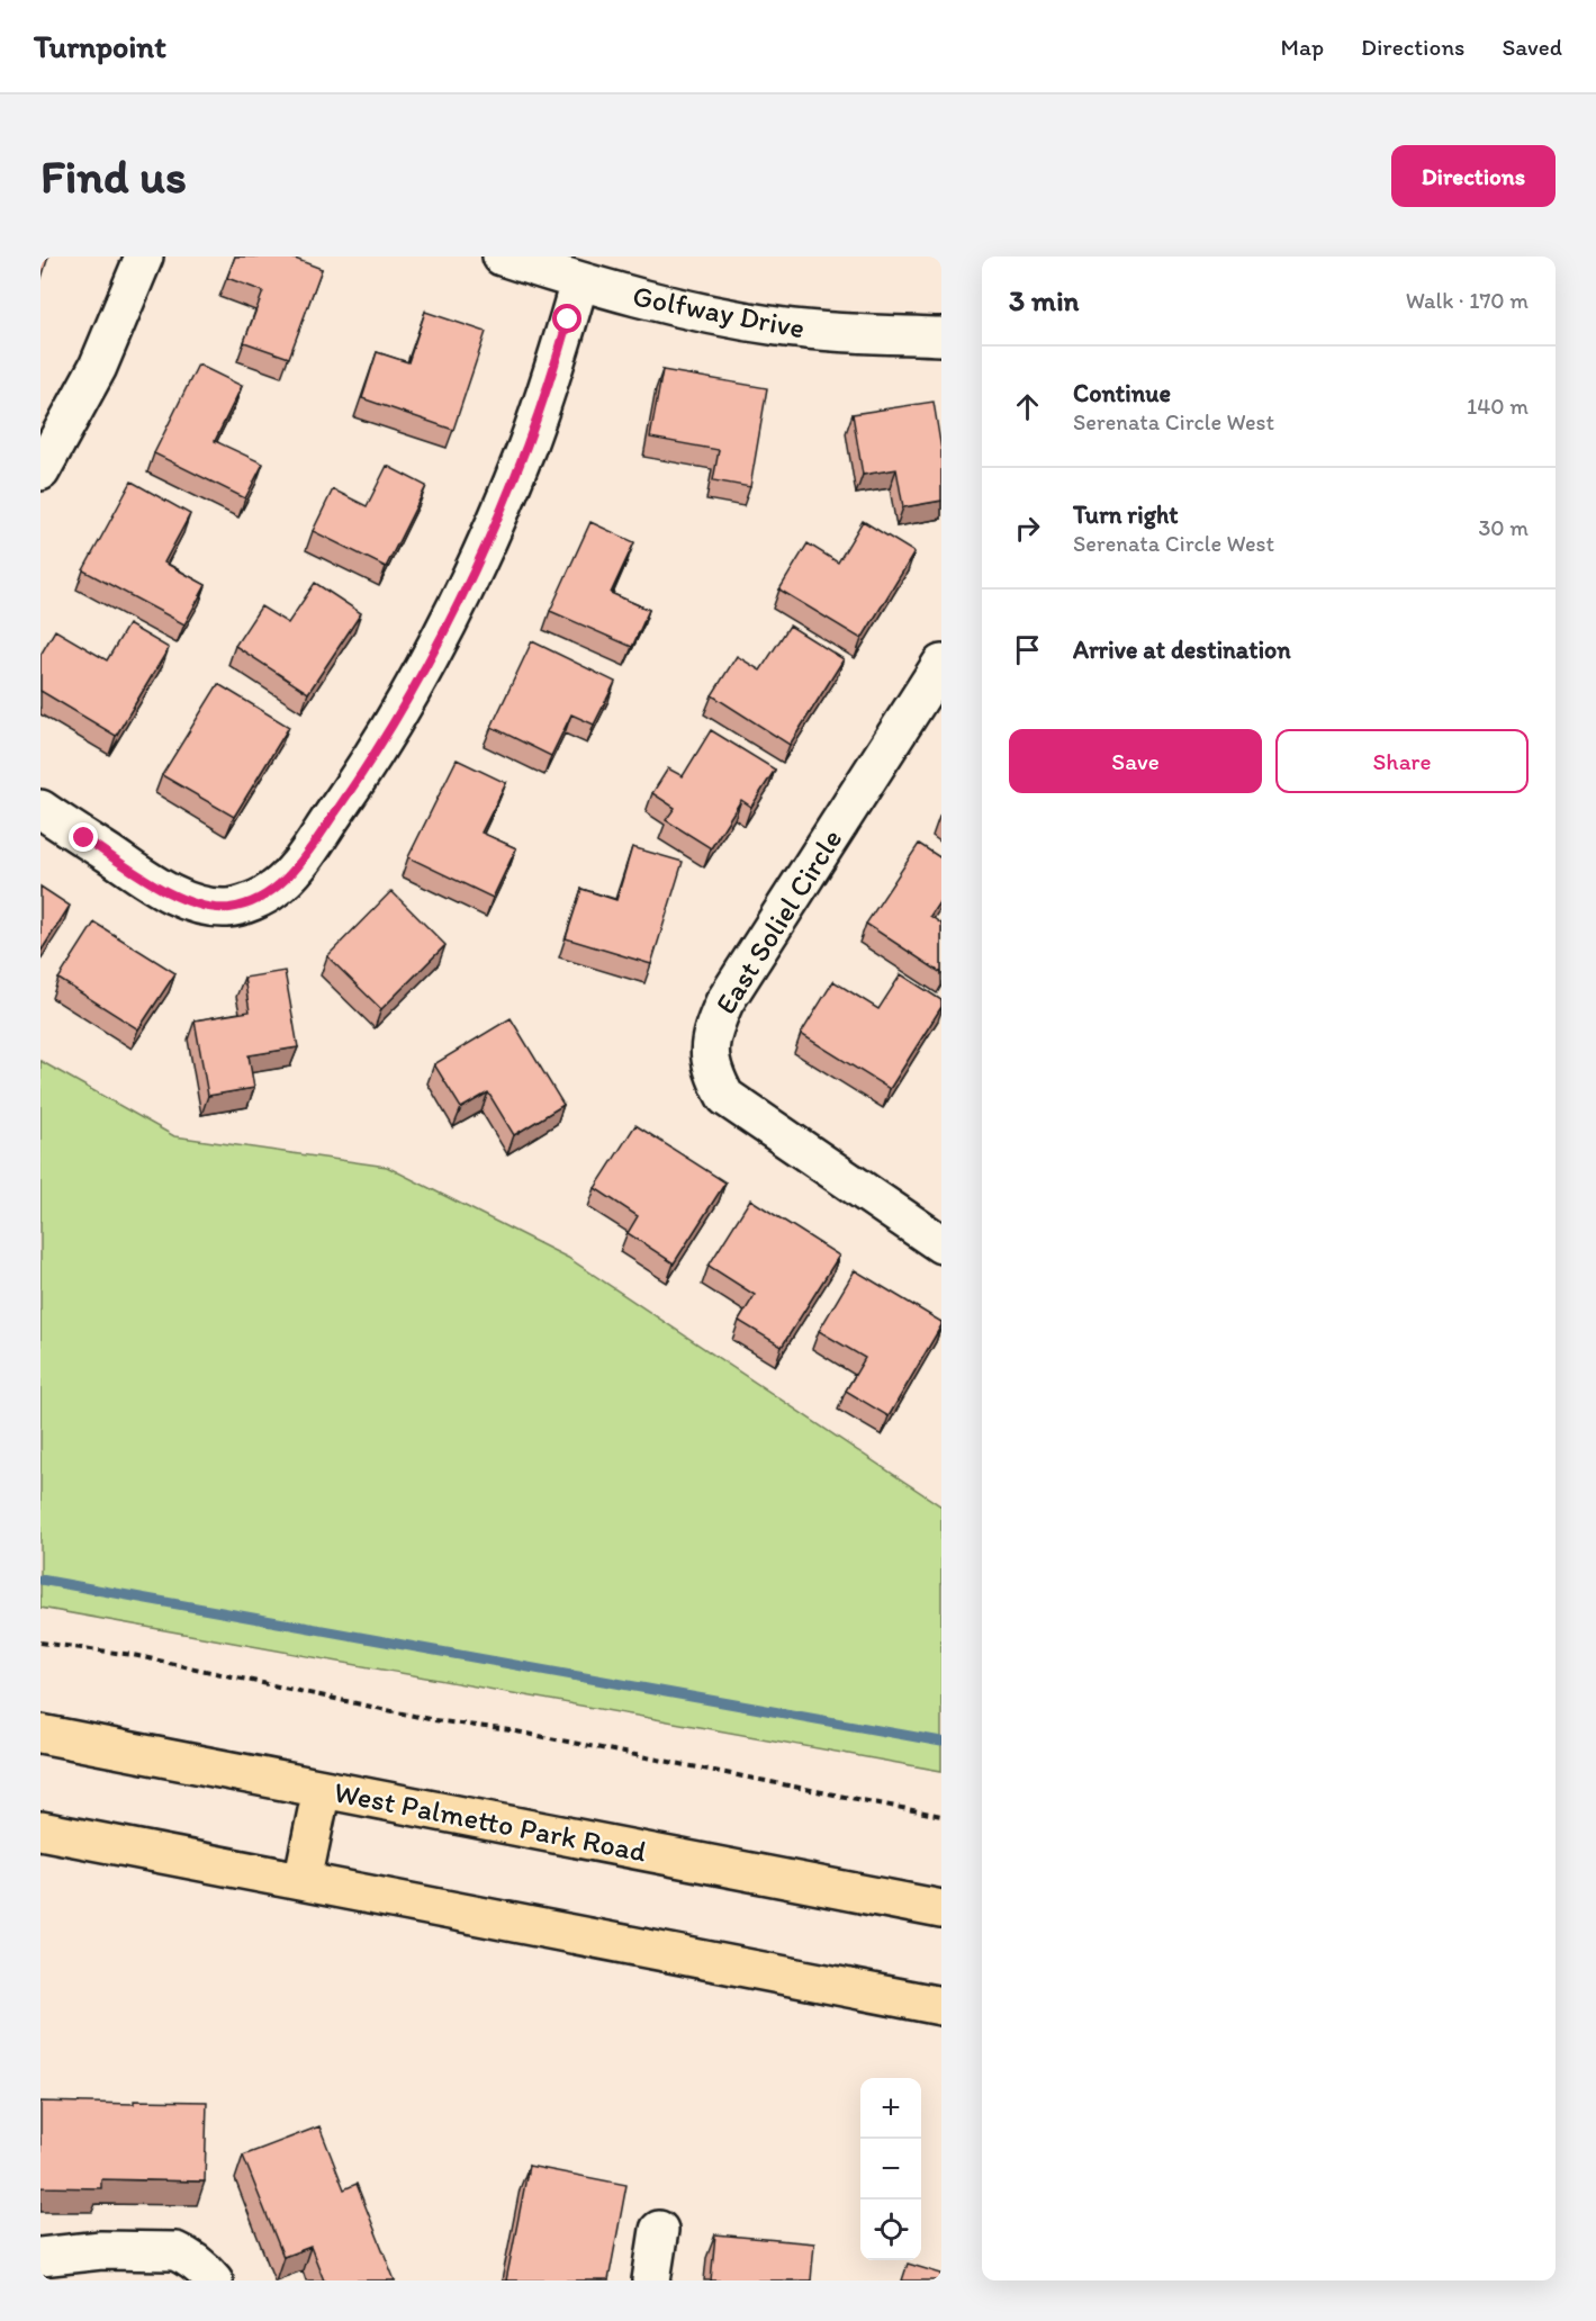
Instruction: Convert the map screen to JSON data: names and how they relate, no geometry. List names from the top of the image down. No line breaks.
{"streets":{"main road":["West Palmetto Park Road"],"street":["Golfway Drive","East Soliel Circle"]},"page":{"header":"Turnpoint","nav":["Map","Directions","Saved"],"buttons":["Directions",["Save","Share"]],"title":"Find us","heading":["3 min","Walk · 170 m"],"list":[["Continue","Serenata Circle West","140 m"],["Turn right","Serenata Circle West","30 m"],"Arrive at destination"],"map_buttons":["+","−"]}}
